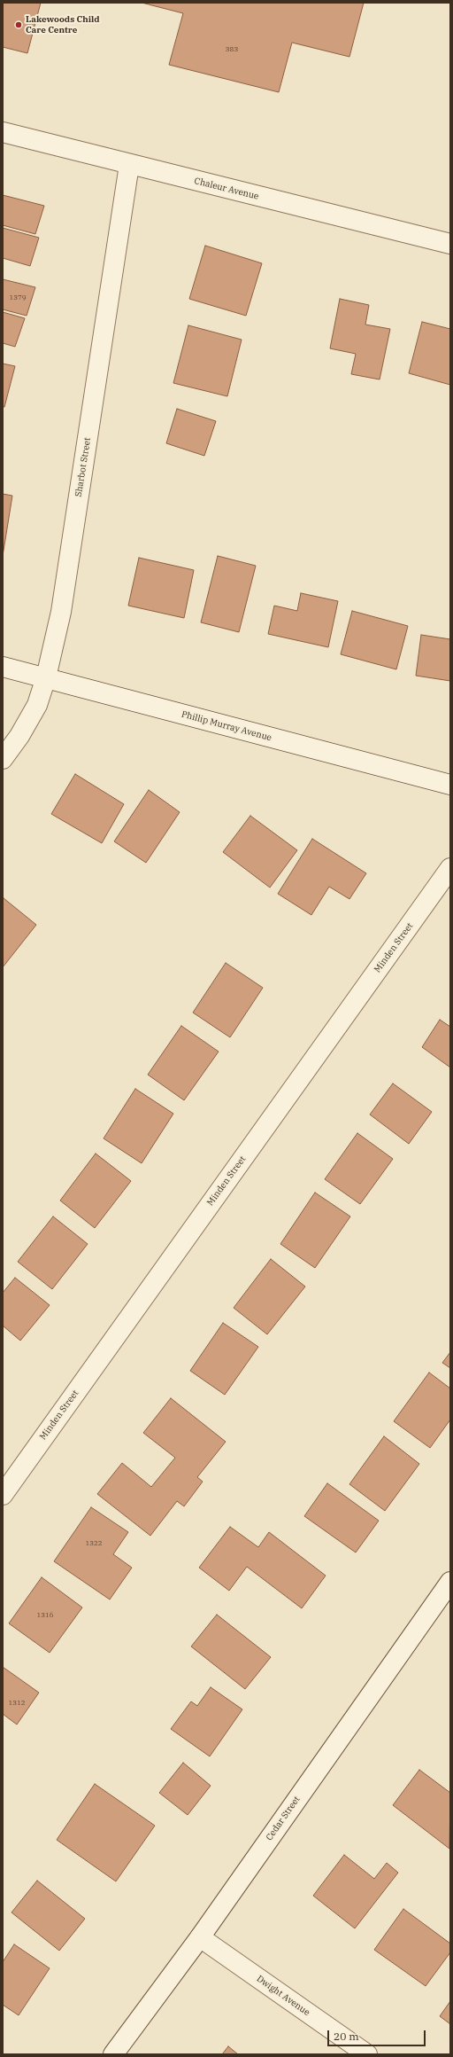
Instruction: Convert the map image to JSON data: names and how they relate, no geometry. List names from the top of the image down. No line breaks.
{"streets":{"street":["Chaleur Avenue","Sharbot Street","Phillip Murray Avenue","Minden Street","Cedar Street","Dwight Avenue"]},"crossings":[["Chaleur Avenue","Sharbot Street"],["Sharbot Street","Phillip Murray Avenue"],["Cedar Street","Dwight Avenue"]],"places":["Lakewoods Child Care Centre"],"house_numbers":["383","1379","1322","1316","1312"],"scale_bar":"20 m"}
